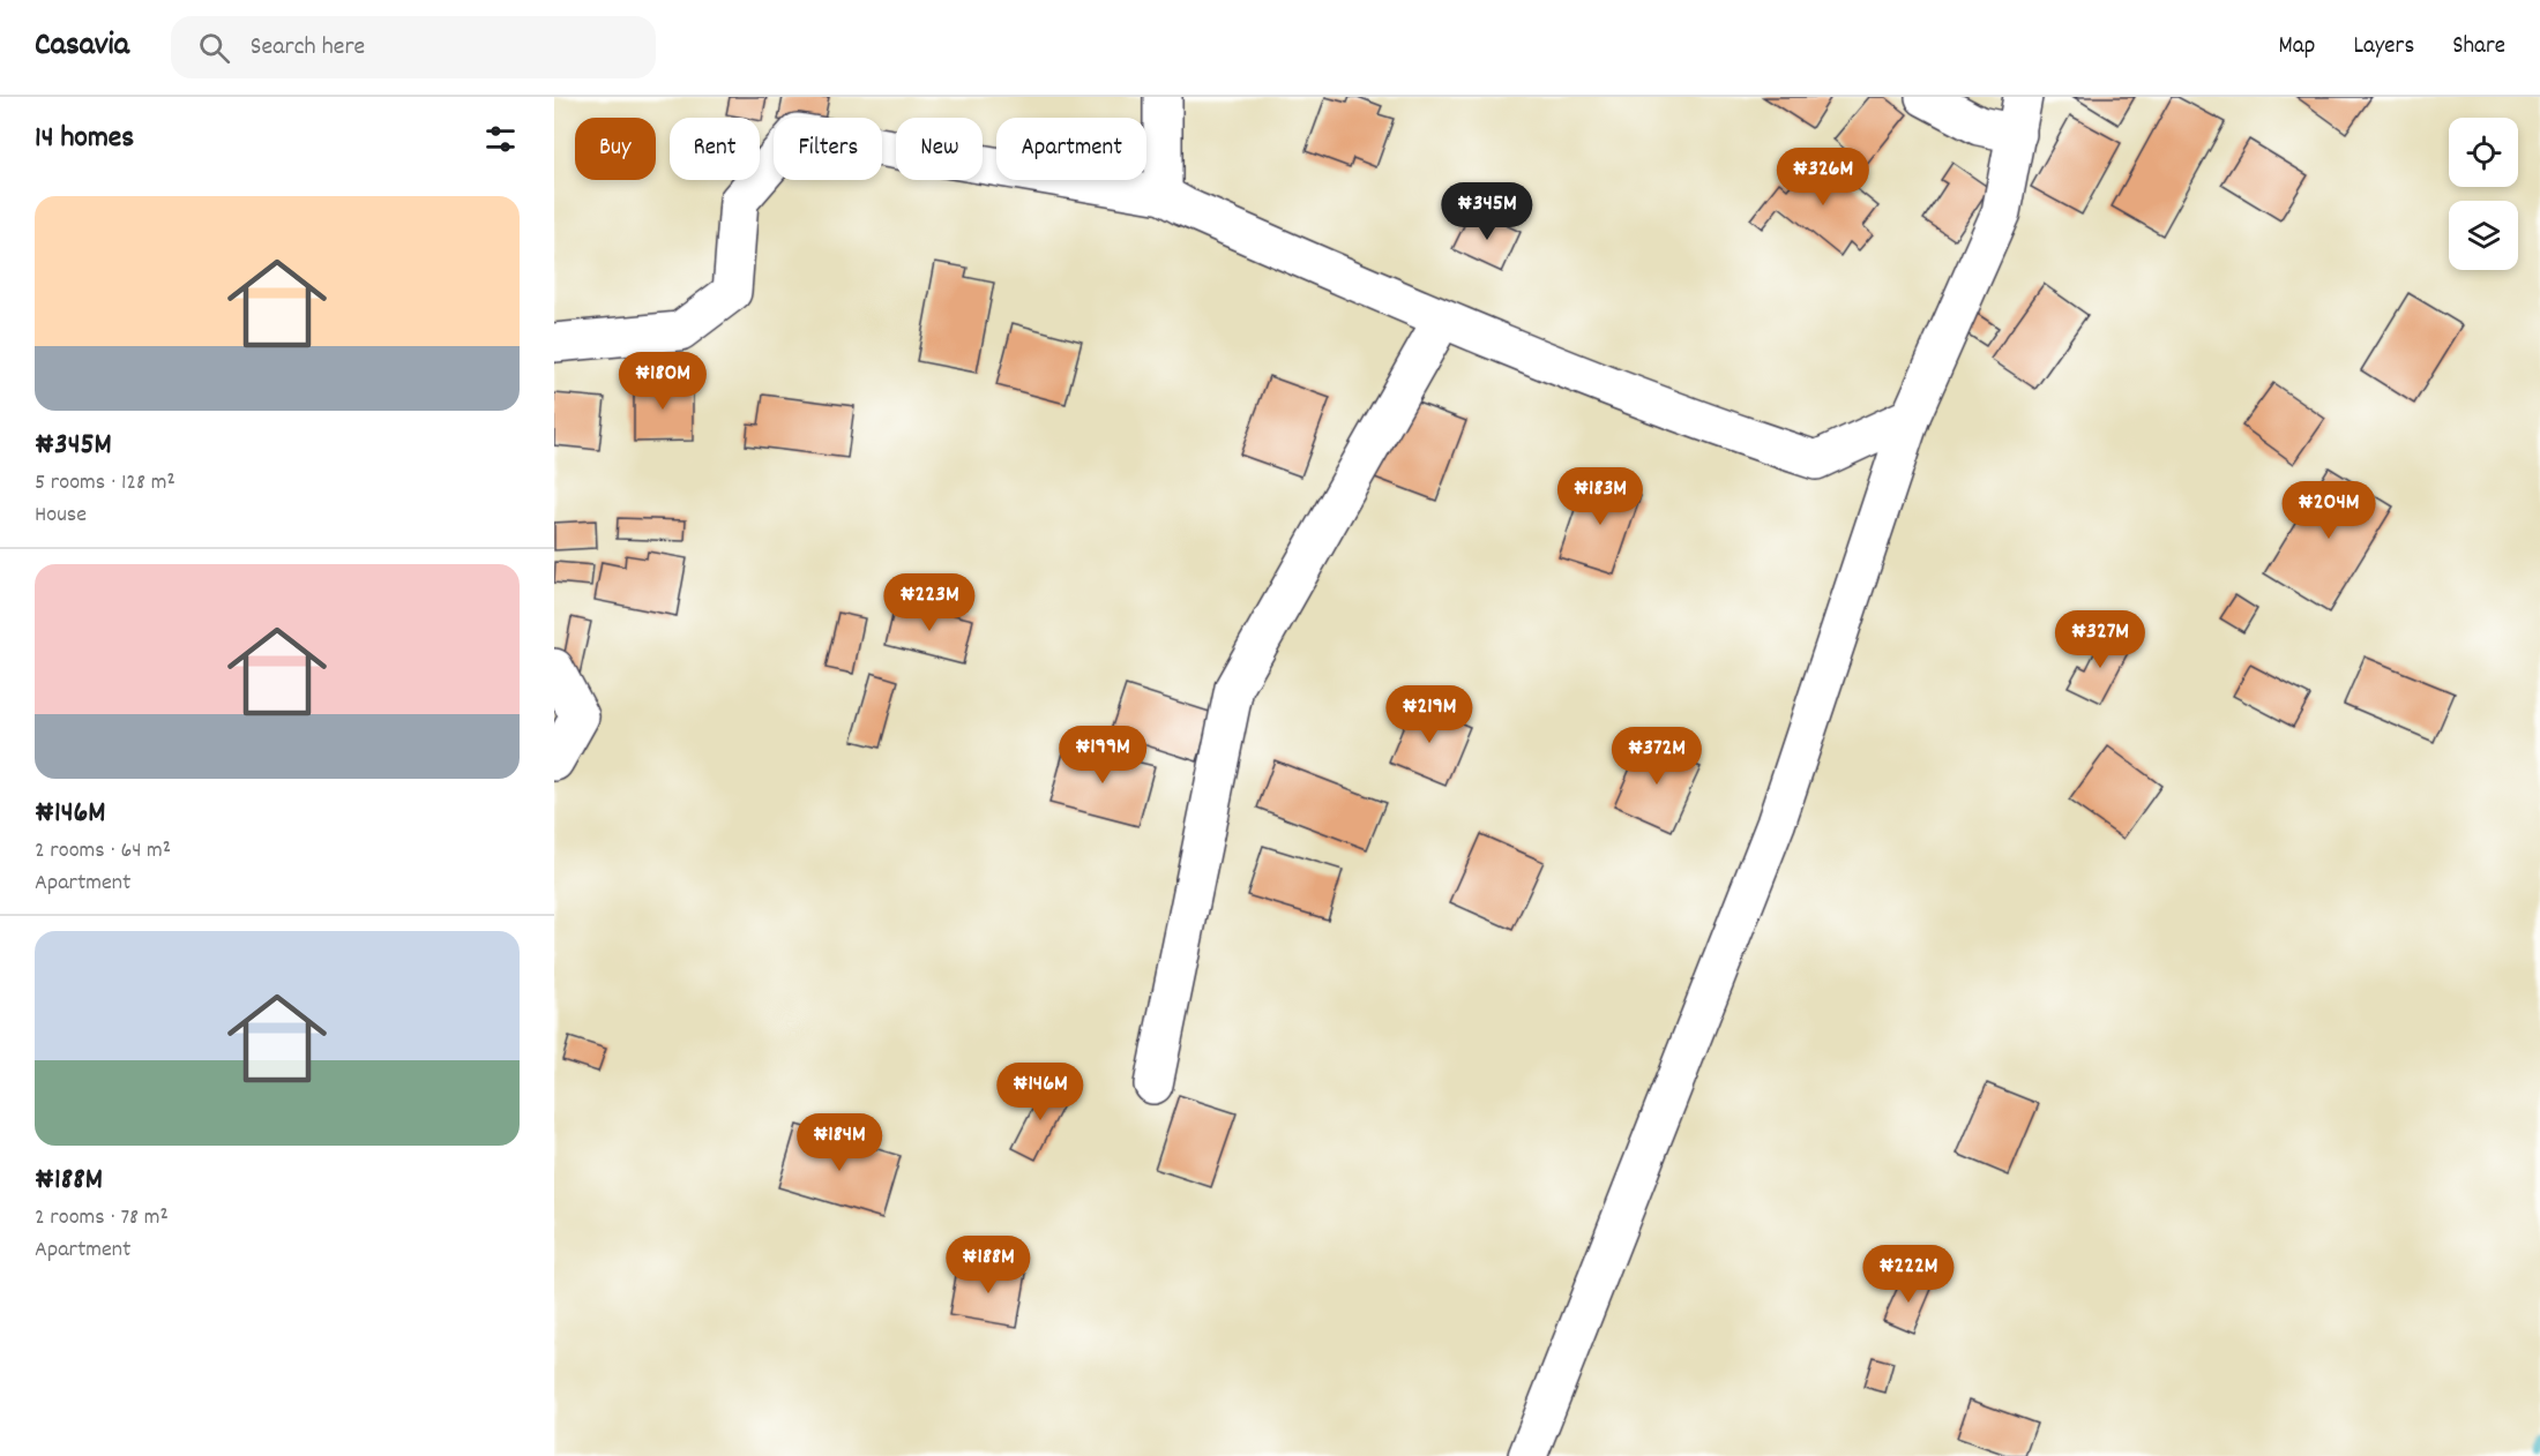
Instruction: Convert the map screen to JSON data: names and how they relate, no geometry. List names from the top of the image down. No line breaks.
{"page":{"header":"Casavia","search":"Search here","nav":["Map","Layers","Share"],"heading":"14 homes","chip":["Buy","Rent","Filters","New","Apartment"],"price":["₦326M","₦345M","₦180M","₦183M","₦204M","₦223M","₦327M","₦219M","₦199M","₦372M","₦146M","₦184M","₦188M","₦222M"],"list":[{"name":"₦345M","note":"5 rooms · 128 m² · House"},{"name":"₦146M","note":"2 rooms · 64 m² · Apartment"},{"name":"₦188M","note":"2 rooms · 78 m² · Apartment"}]}}
